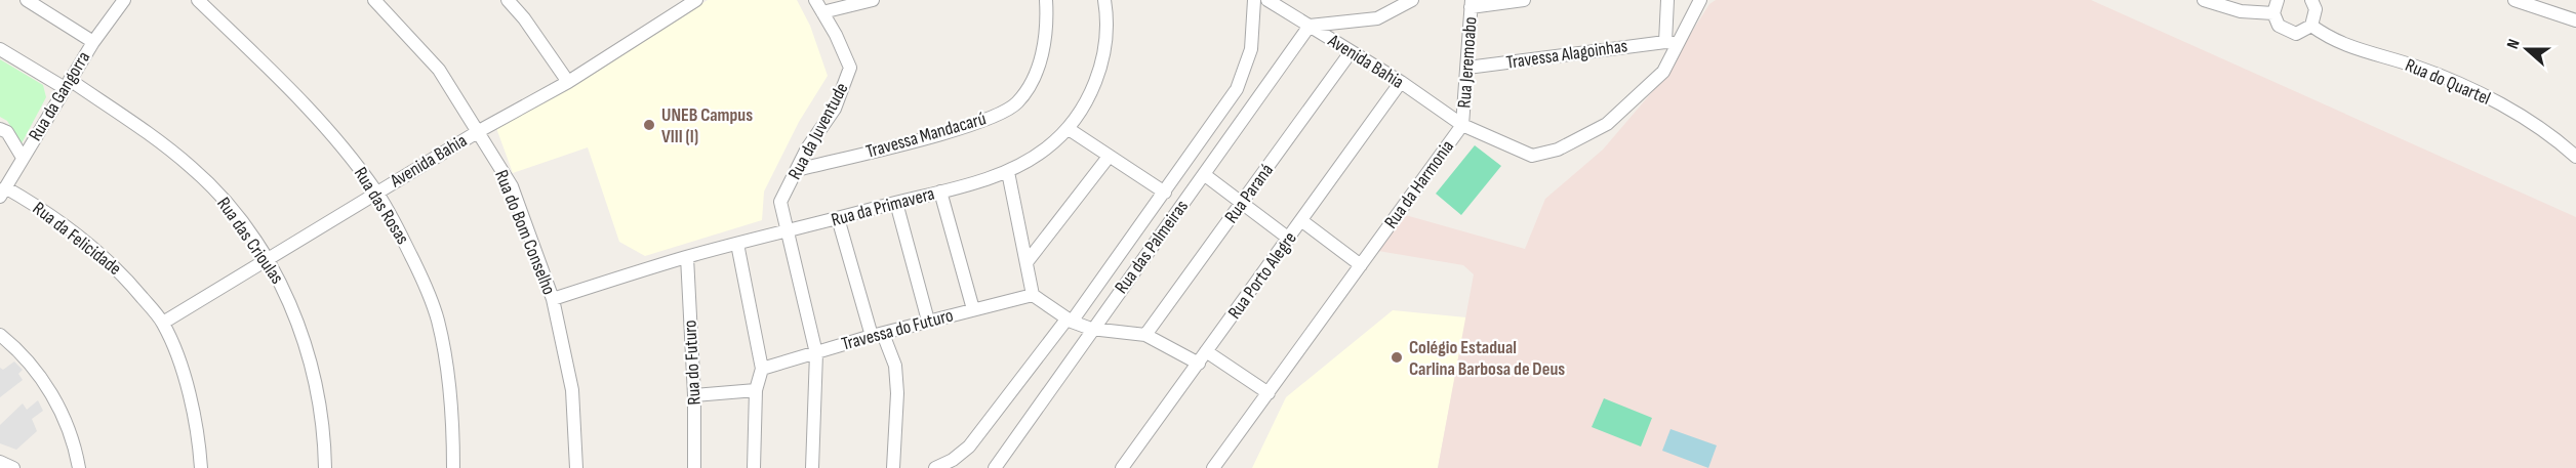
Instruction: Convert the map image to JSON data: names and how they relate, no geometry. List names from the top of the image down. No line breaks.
{"streets":{"street":["Travessa Alagoinhas","Avenida Bahia","Rua Jeremoabo","Rua do Quartel","Rua da Gangorra","Rua da Juventude","Travessa Mandacarú","Rua da Harmonia","Rua Paraná","Rua das Rosas","Rua da Primavera","Rua do Bom Conselho","Rua da Felicidade","Rua das Crioulas","Rua das Palmeiras","Rua Porto Alegre","Travessa do Futuro","Rua do Futuro"]},"crossings":[["Travessa Alagoinhas","Rua Jeremoabo"],["Travessa Alagoinhas","Rua da Harmonia"],["Avenida Bahia","Rua Jeremoabo"],["Avenida Bahia","Rua da Harmonia"],["Avenida Bahia","Rua Paraná"],["Avenida Bahia","Rua das Rosas"],["Avenida Bahia","Rua do Bom Conselho"],["Avenida Bahia","Rua da Felicidade"],["Avenida Bahia","Rua das Crioulas"],["Avenida Bahia","Rua das Palmeiras"],["Avenida Bahia","Rua Porto Alegre"],["Rua Jeremoabo","Rua da Harmonia"],["Rua da Gangorra","Rua da Felicidade"],["Rua da Gangorra","Rua das Crioulas"],["Rua da Juventude","Travessa Mandacarú"],["Rua da Juventude","Rua da Primavera"],["Rua da Juventude","Travessa do Futuro"],["Rua da Primavera","Rua do Bom Conselho"],["Rua da Primavera","Rua do Futuro"]],"places":["UNEB Campus VIII (I)","Colégio Estadual Carlina Barbosa de Deus"],"north":"left"}
